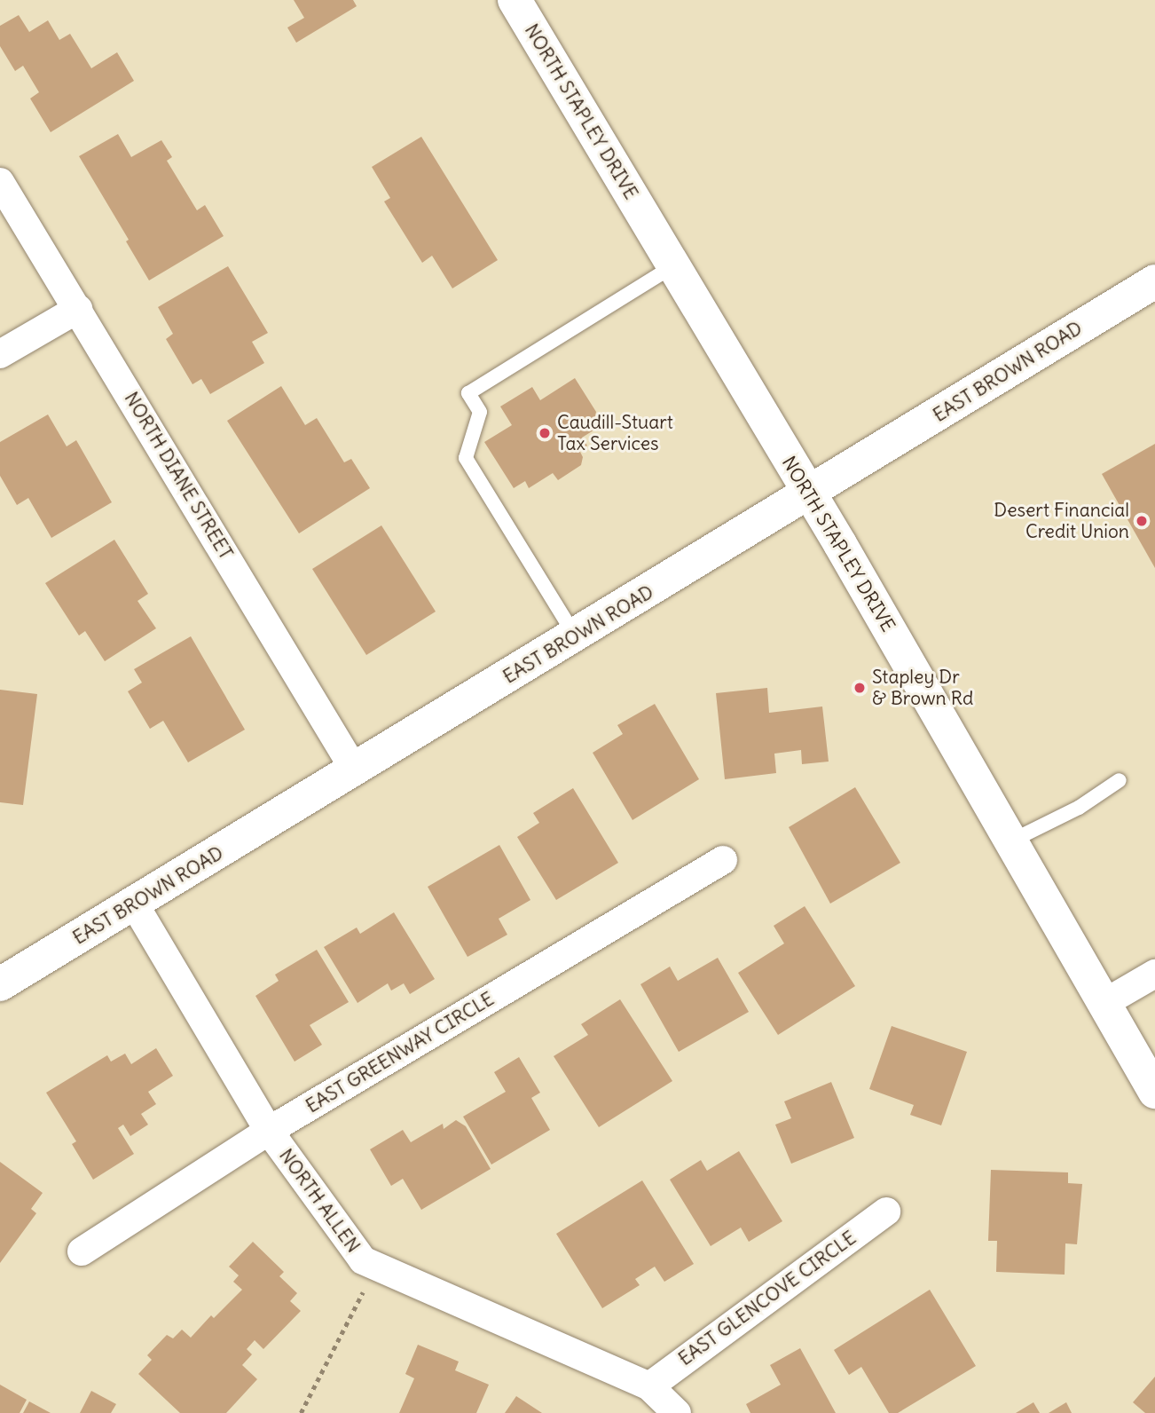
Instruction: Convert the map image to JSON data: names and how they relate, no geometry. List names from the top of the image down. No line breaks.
{"streets":{"main road":["NORTH STAPLEY DRIVE","EAST BROWN ROAD"],"street":["NORTH DIANE STREET","EAST GREENWAY CIRCLE","NORTH ALLEN","EAST GLENCOVE CIRCLE"]},"crossings":[["NORTH STAPLEY DRIVE","EAST BROWN ROAD"],["EAST BROWN ROAD","NORTH DIANE STREET"],["EAST BROWN ROAD","NORTH ALLEN"],["EAST GREENWAY CIRCLE","NORTH ALLEN"],["NORTH ALLEN","EAST GLENCOVE CIRCLE"]],"places":["Caudill-Stuart Tax Services","Desert Financial Credit Union","Stapley Dr & Brown Rd"]}
